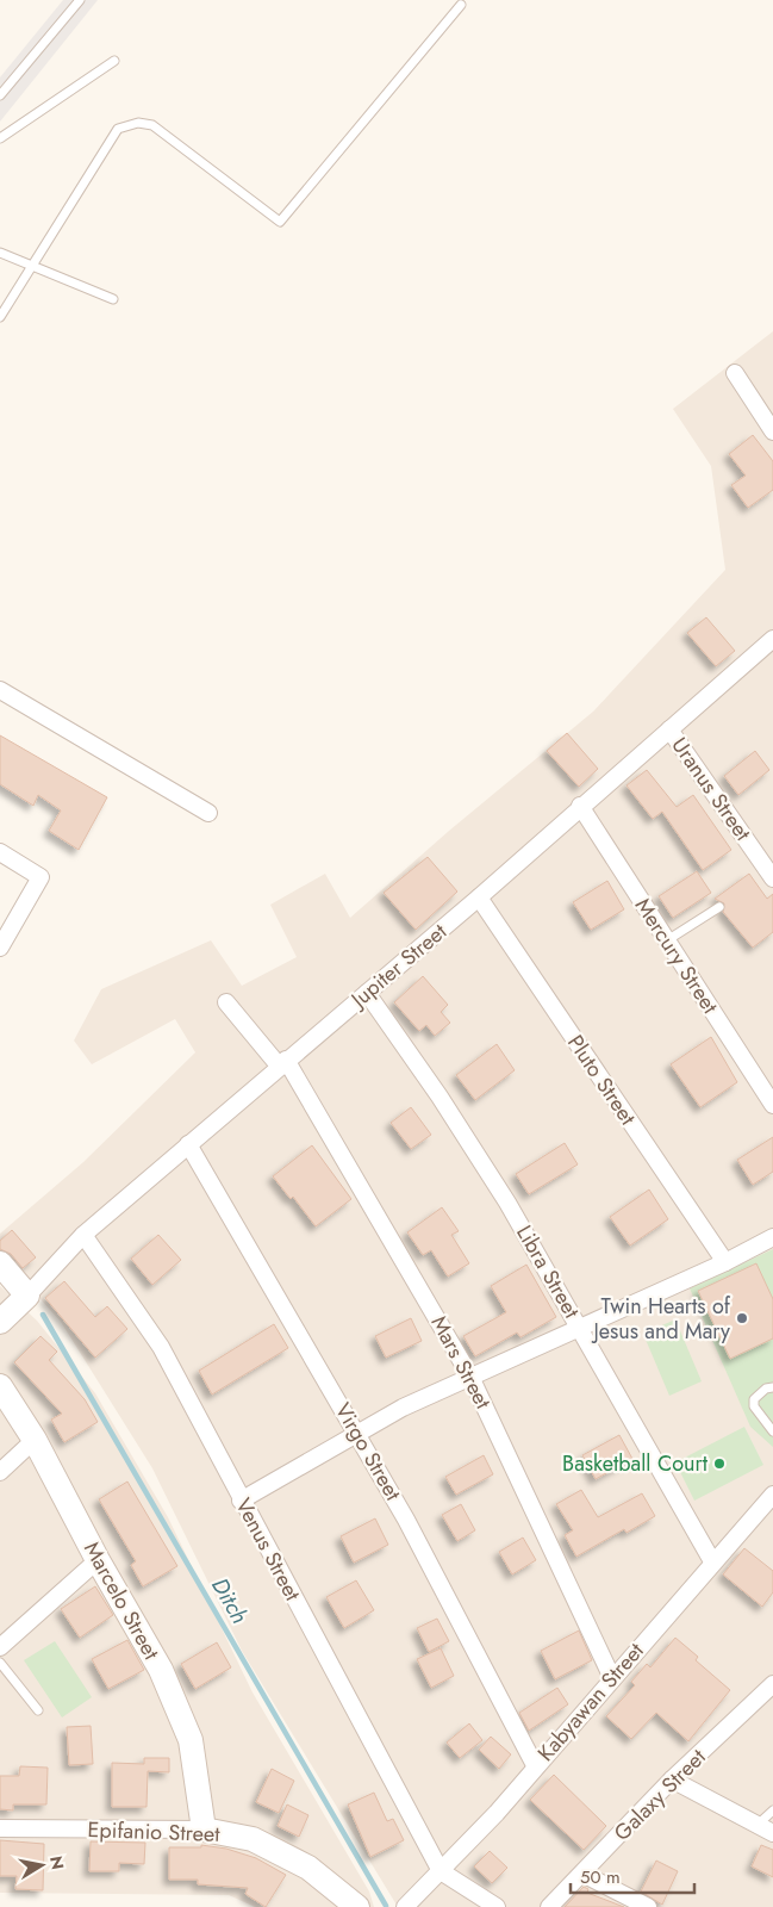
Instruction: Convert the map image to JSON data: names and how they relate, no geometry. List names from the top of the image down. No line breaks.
{"streets":{"street":["Uranus Street","Mercury Street","Jupiter Street","Pluto Street","Libra Street","Mars Street","Virgo Street","Venus Street","Marcelo Street","Kabyawan Street","Galaxy Street","Epifanio Street"]},"crossings":[["Uranus Street","Jupiter Street"],["Mercury Street","Jupiter Street"],["Jupiter Street","Pluto Street"],["Jupiter Street","Libra Street"],["Jupiter Street","Mars Street"],["Jupiter Street","Virgo Street"],["Jupiter Street","Venus Street"],["Libra Street","Kabyawan Street"],["Mars Street","Kabyawan Street"],["Virgo Street","Kabyawan Street"],["Venus Street","Kabyawan Street"],["Marcelo Street","Epifanio Street"]],"water":["Ditch"],"places":["Twin Hearts of Jesus and Mary","Basketball Court"],"scale_bar":"50 m","north":"right"}
